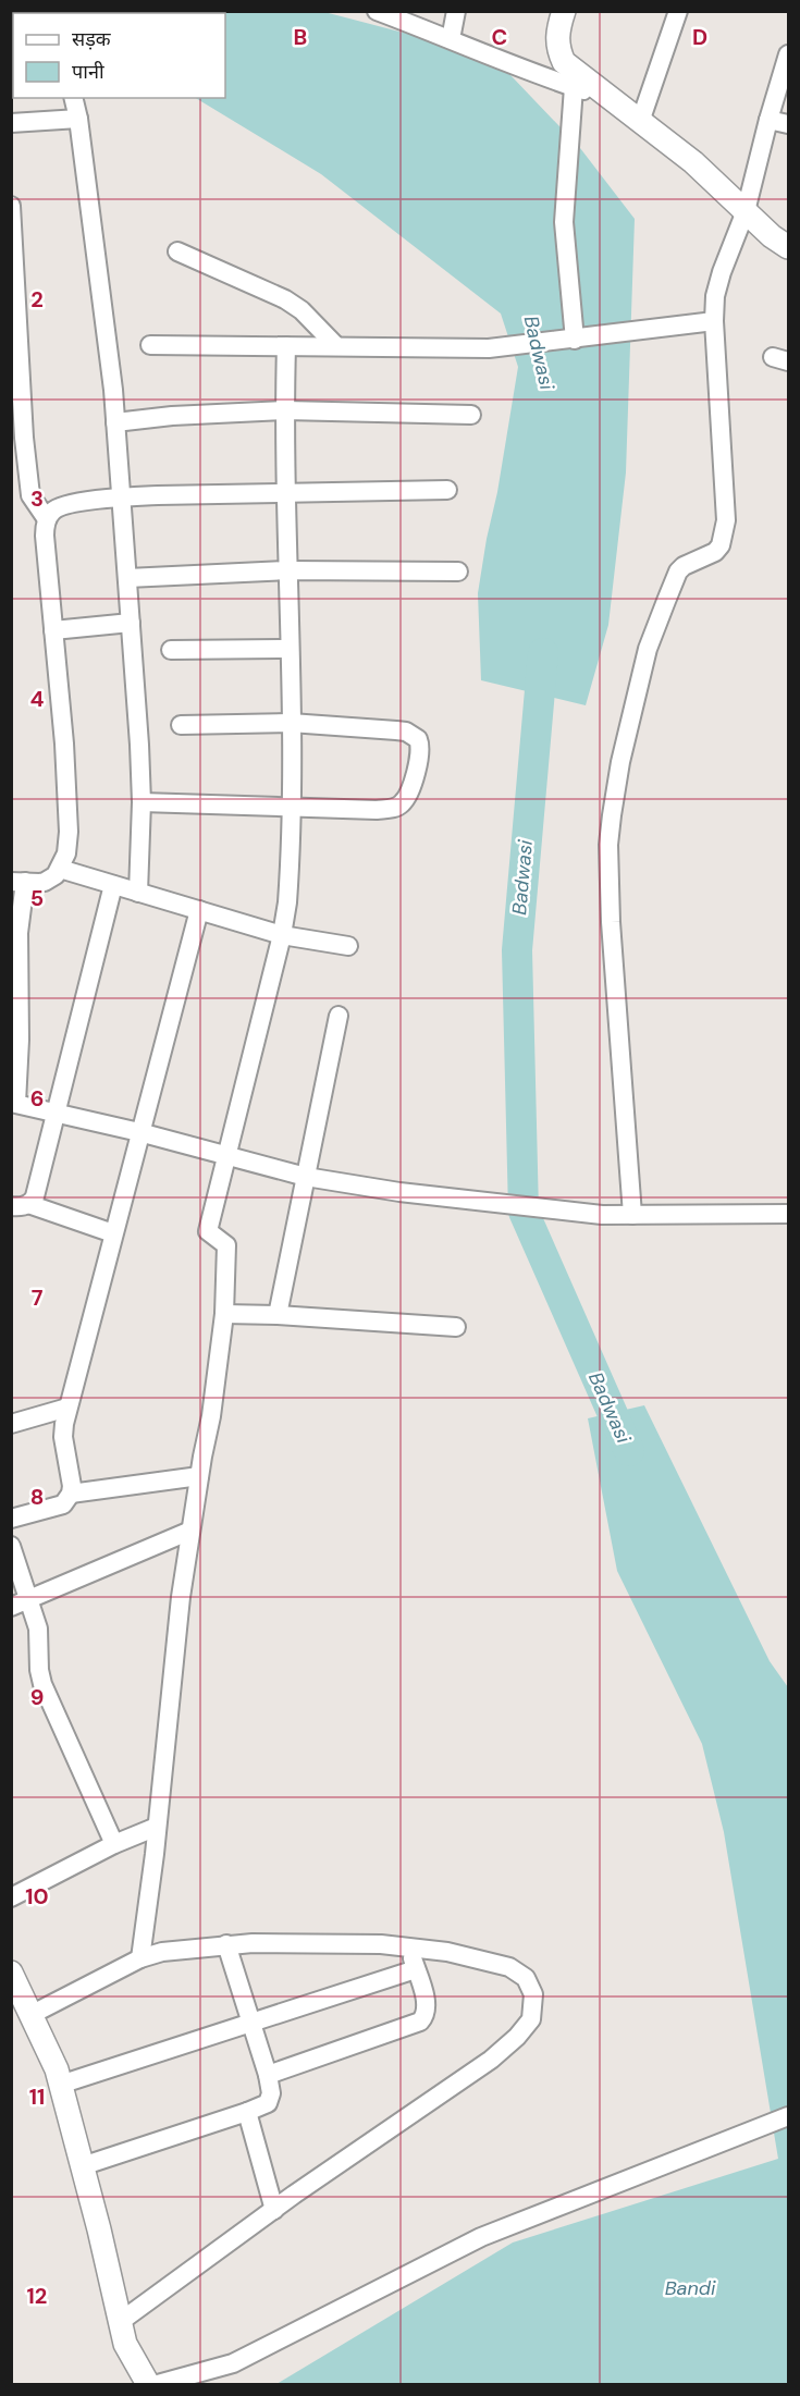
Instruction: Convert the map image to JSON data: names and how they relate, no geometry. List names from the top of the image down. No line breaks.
{"water":["Badwasi","Bandi"],"legend":["सड़क","पानी"],"grid":{"columns":["B","C","D"],"rows":["2","3","4","5","6","7","8","9","10","11","12"]}}
